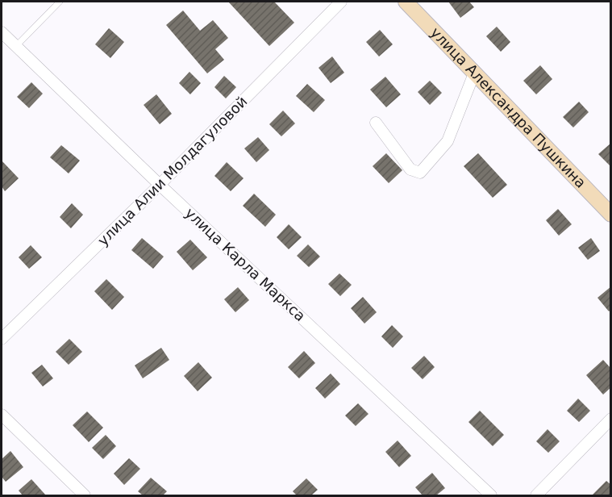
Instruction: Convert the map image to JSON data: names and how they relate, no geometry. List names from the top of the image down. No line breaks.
{"streets":{"street":["улица Александра Пушкина","улица Алии Молдагуловой","улица Карла Маркса"]},"crossings":[["улица Алии Молдагуловой","улица Карла Маркса"]]}
